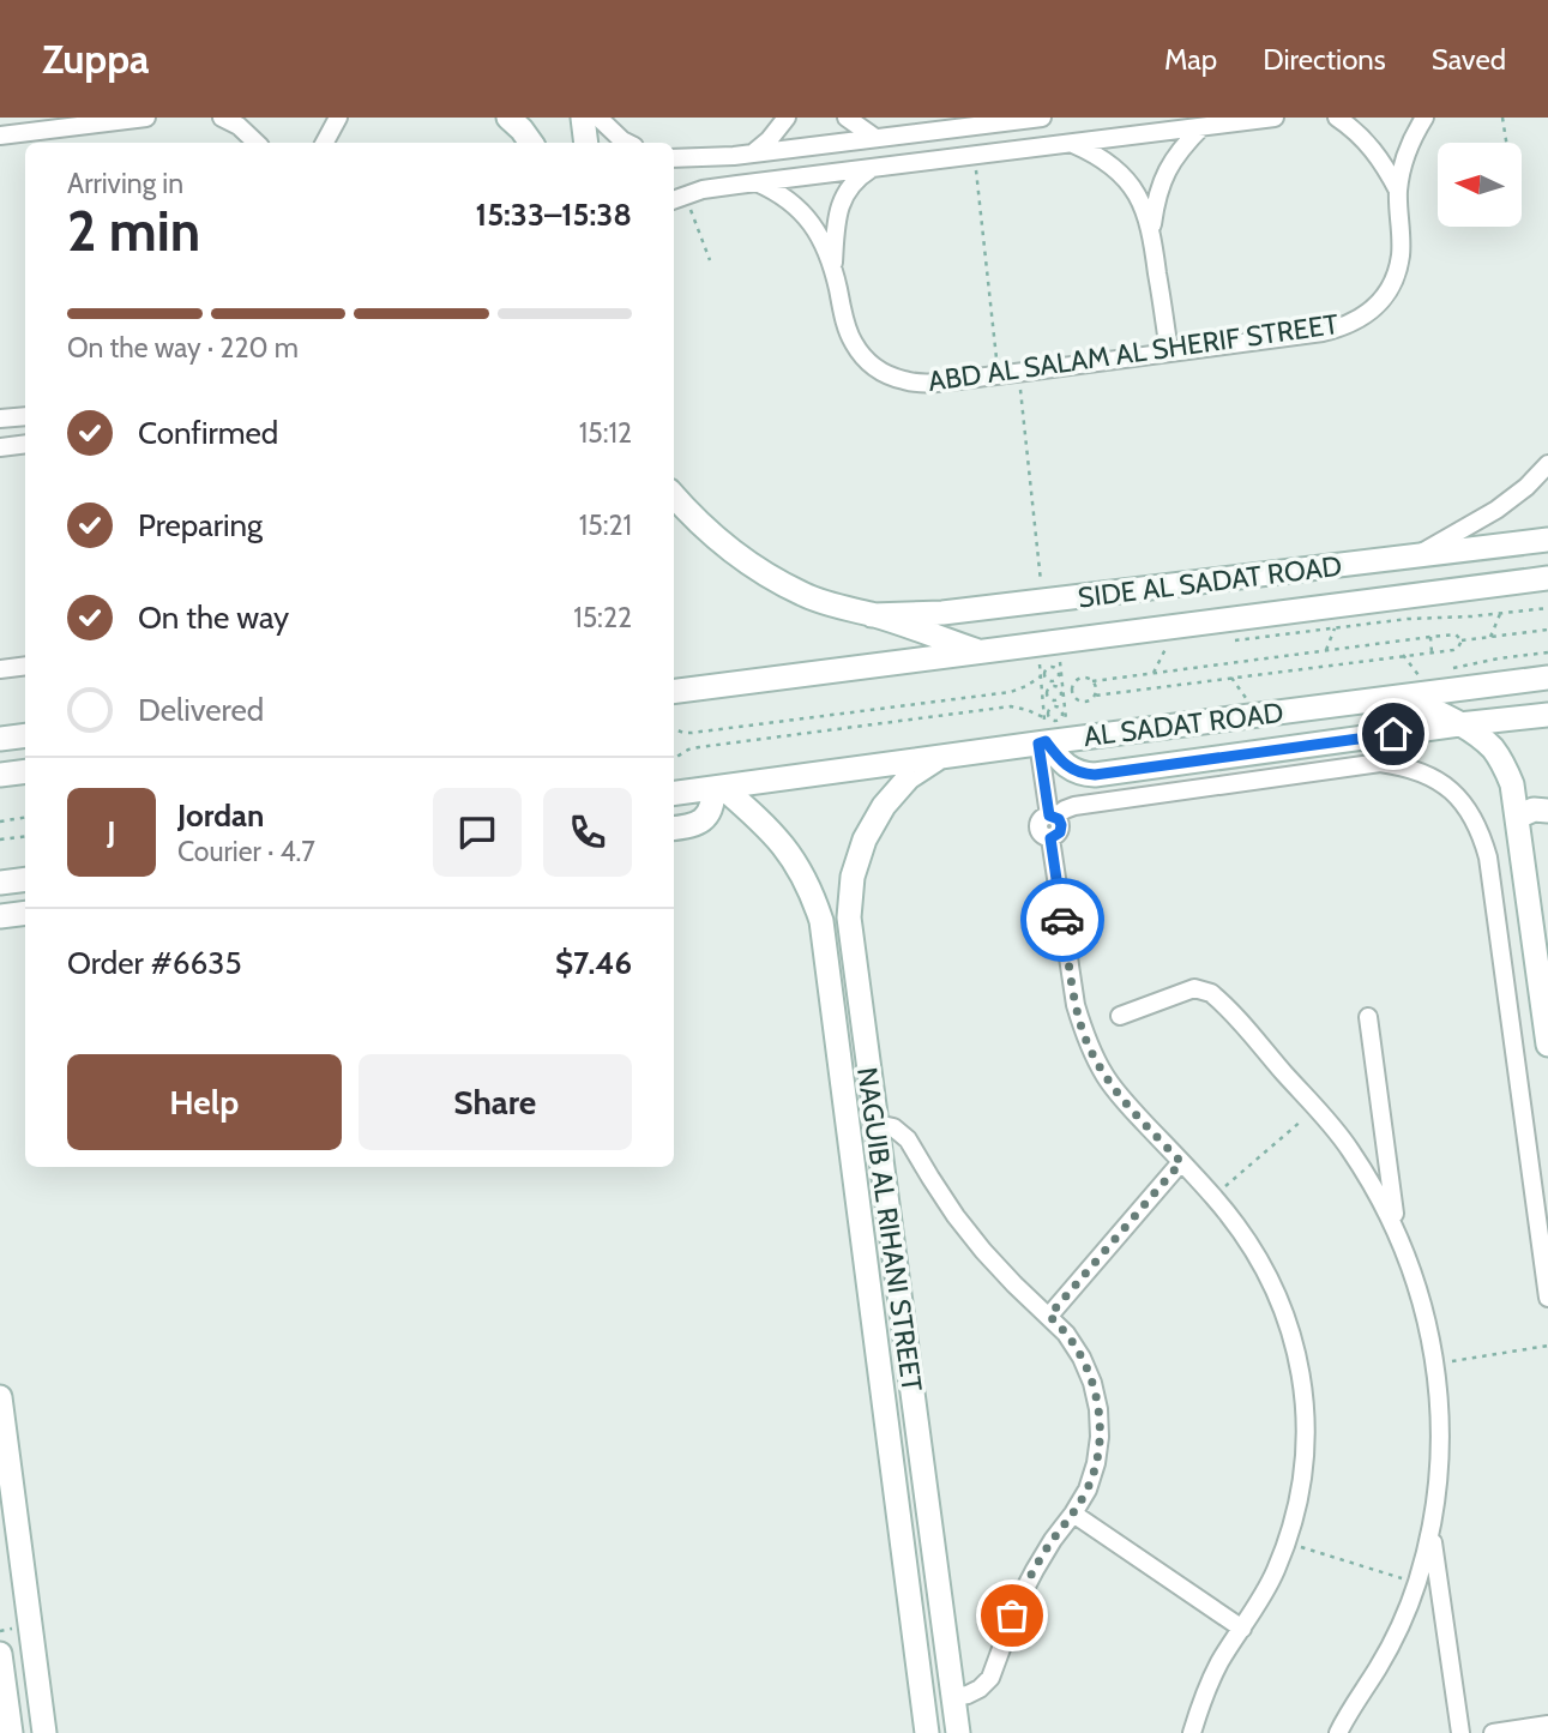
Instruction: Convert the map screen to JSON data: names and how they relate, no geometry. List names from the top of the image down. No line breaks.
{"streets":{"street":["ABD AL SALAM AL SHERIF STREET","SIDE AL SADAT ROAD","AL SADAT ROAD","NAGUIB AL RIHANI STREET"]},"crossings":[["AL SADAT ROAD","NAGUIB AL RIHANI STREET"]],"north":"left","page":{"header":"Zuppa","nav":["Map","Directions","Saved"],"heading":["2 min","Arriving in","15:33–15:38"],"panel":["Jordan","Courier · 4.7","Order #6635","$7.46"],"bar":"On the way · 220 m","list":[["Confirmed","15:12"],["Preparing","15:21"],["On the way","15:22"],"Delivered"],"round":"J","buttons":["Help","Share"]}}
